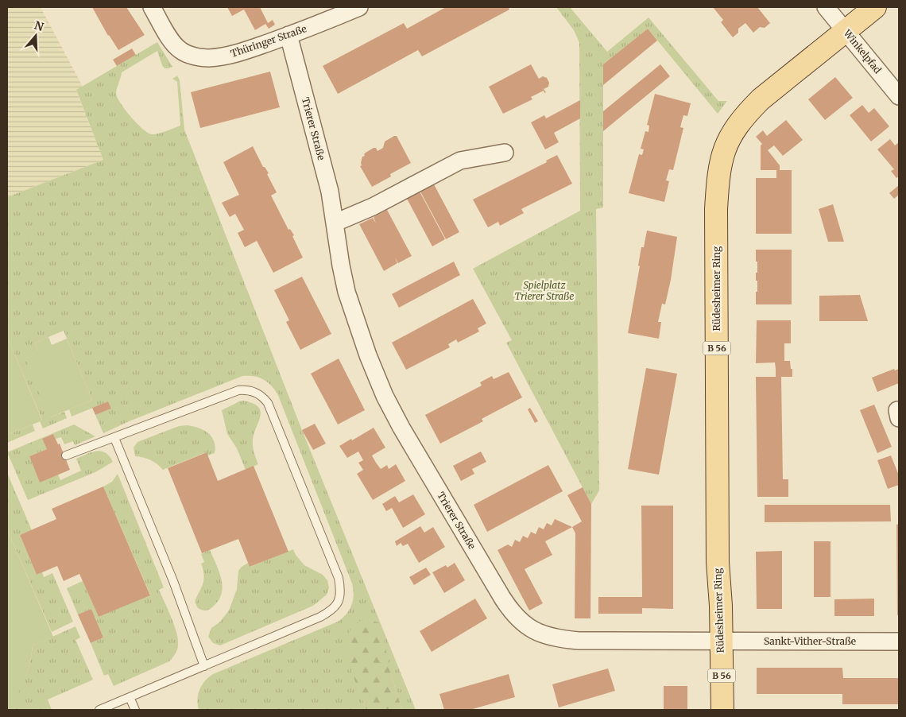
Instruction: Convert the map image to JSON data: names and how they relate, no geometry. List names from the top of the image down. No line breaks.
{"streets":{"main road":["Rüdesheimer Ring","B 56"],"street":["Thüringer Straße","Winkelpfad","Trierer Straße","Sankt-Vither-Straße"]},"crossings":[["Thüringer Straße","Trierer Straße"],["Winkelpfad","Rüdesheimer Ring"],["Trierer Straße","Rüdesheimer Ring"],["Trierer Straße","Sankt-Vither-Straße"],["Rüdesheimer Ring","Sankt-Vither-Straße"]],"parks":["Spielplatz Trierer Straße"],"north":"top"}
